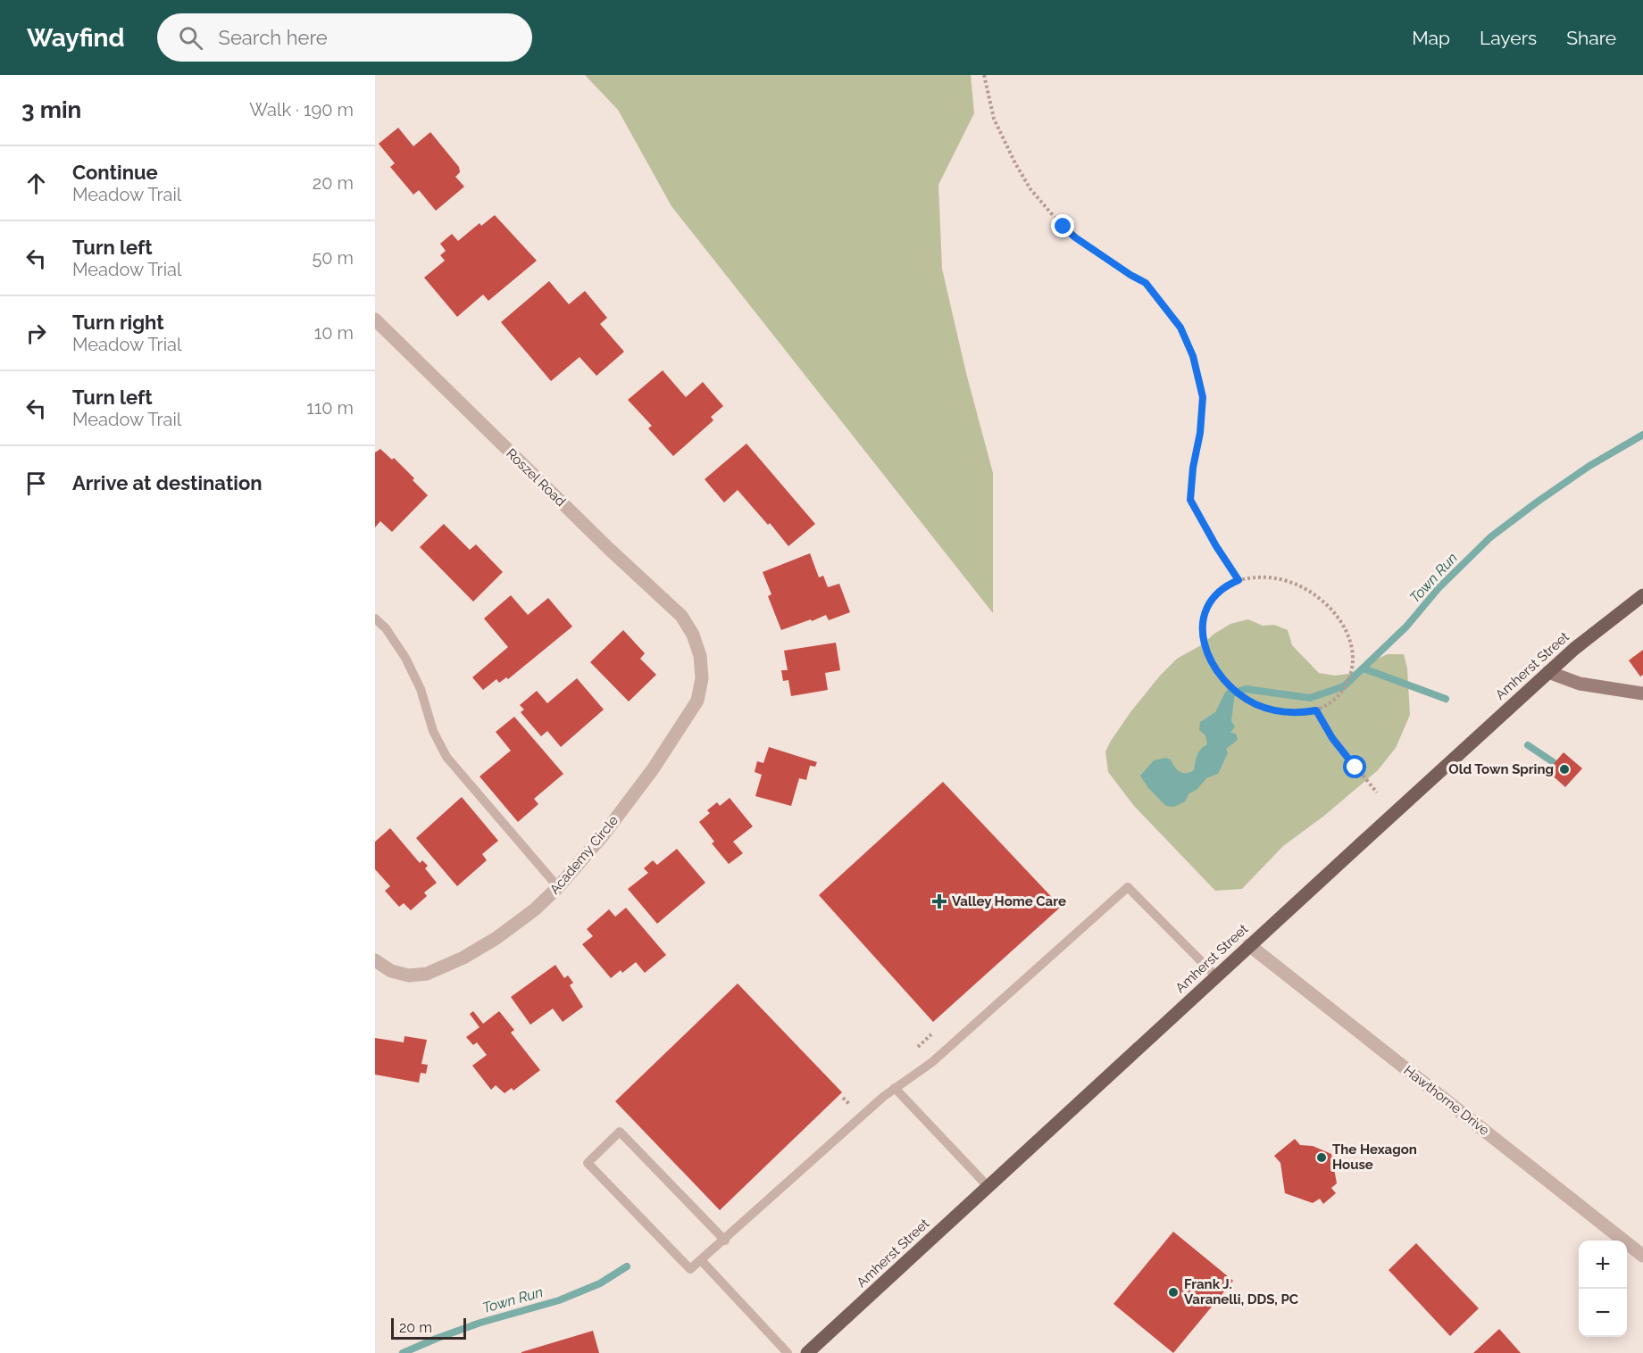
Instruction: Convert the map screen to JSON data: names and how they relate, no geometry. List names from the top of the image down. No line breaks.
{"streets":{"main road":["Amherst Street"],"street":["Roszel Road","Academy Circle","Hawthorne Drive"]},"crossings":[["Roszel Road","Academy Circle"],["Amherst Street","Hawthorne Drive"]],"water":["Town Run"],"places":{"other":["Old Town Spring","The Hexagon House","Frank J. Varanelli, DDS, PC"],"health":["Valley Home Care"]},"scale_bar":"20 m","page":{"header":"Wayfind","search":"Search here","nav":["Map","Layers","Share"],"heading":["3 min","Walk · 190 m"],"list":[["Continue","Meadow Trail","20 m"],["Turn left","Meadow Trial","50 m"],["Turn right","Meadow Trial","10 m"],["Turn left","Meadow Trail","110 m"],"Arrive at destination"],"map_buttons":["+","−"],"scale":"20 m"}}
